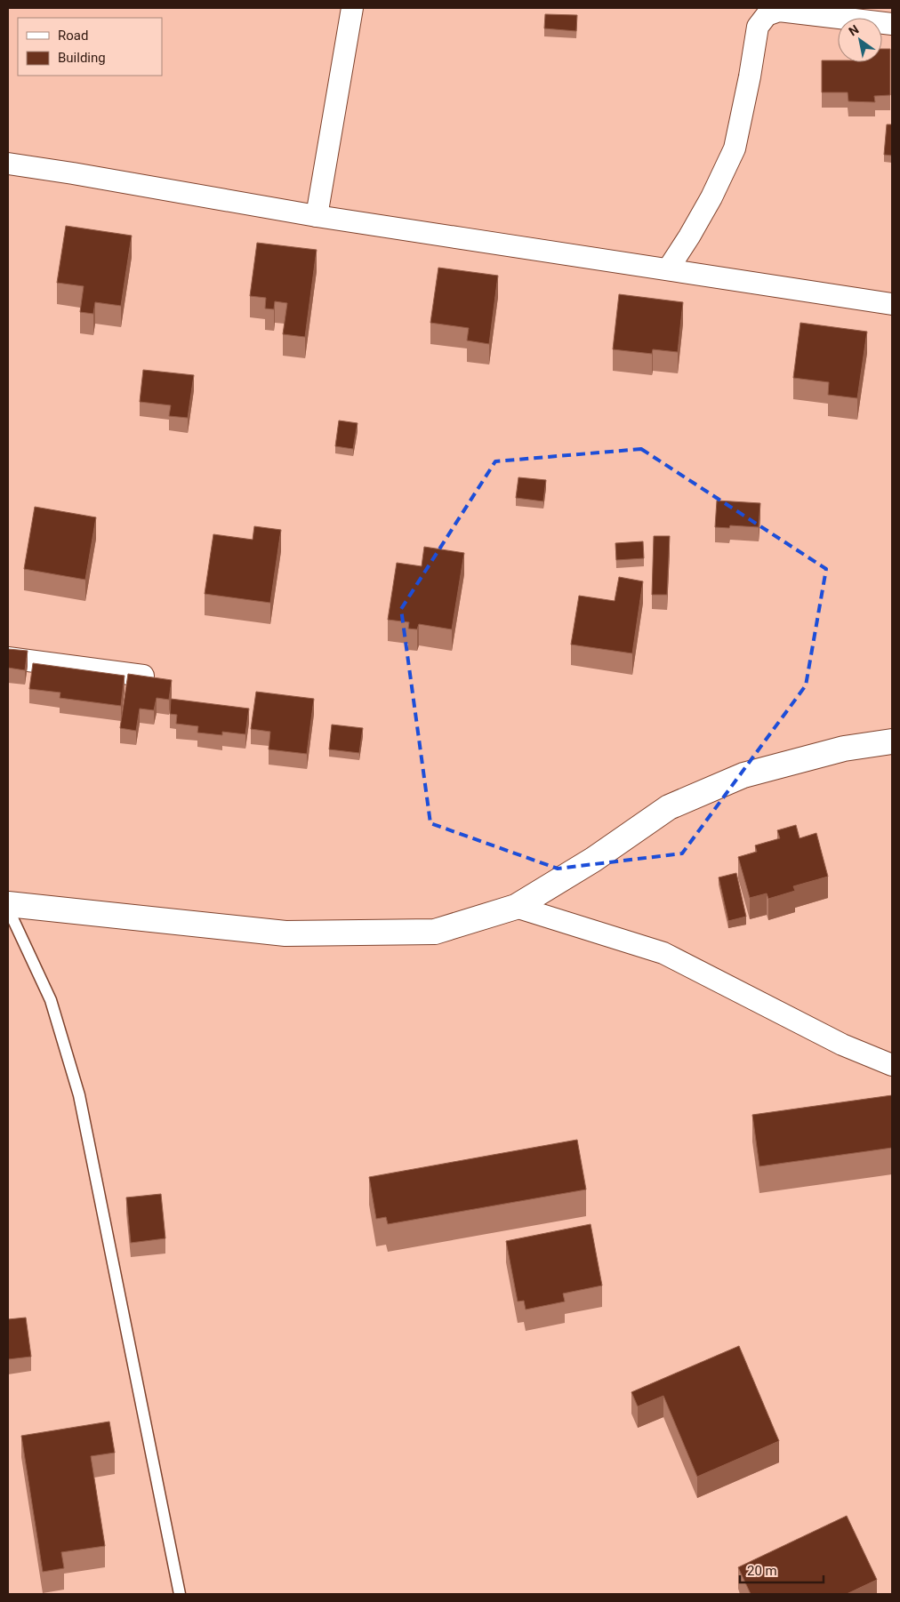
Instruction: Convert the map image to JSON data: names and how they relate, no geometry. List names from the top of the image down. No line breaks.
{"legend":["Road","Building"],"scale_bar":"20 m","north":"top left"}
